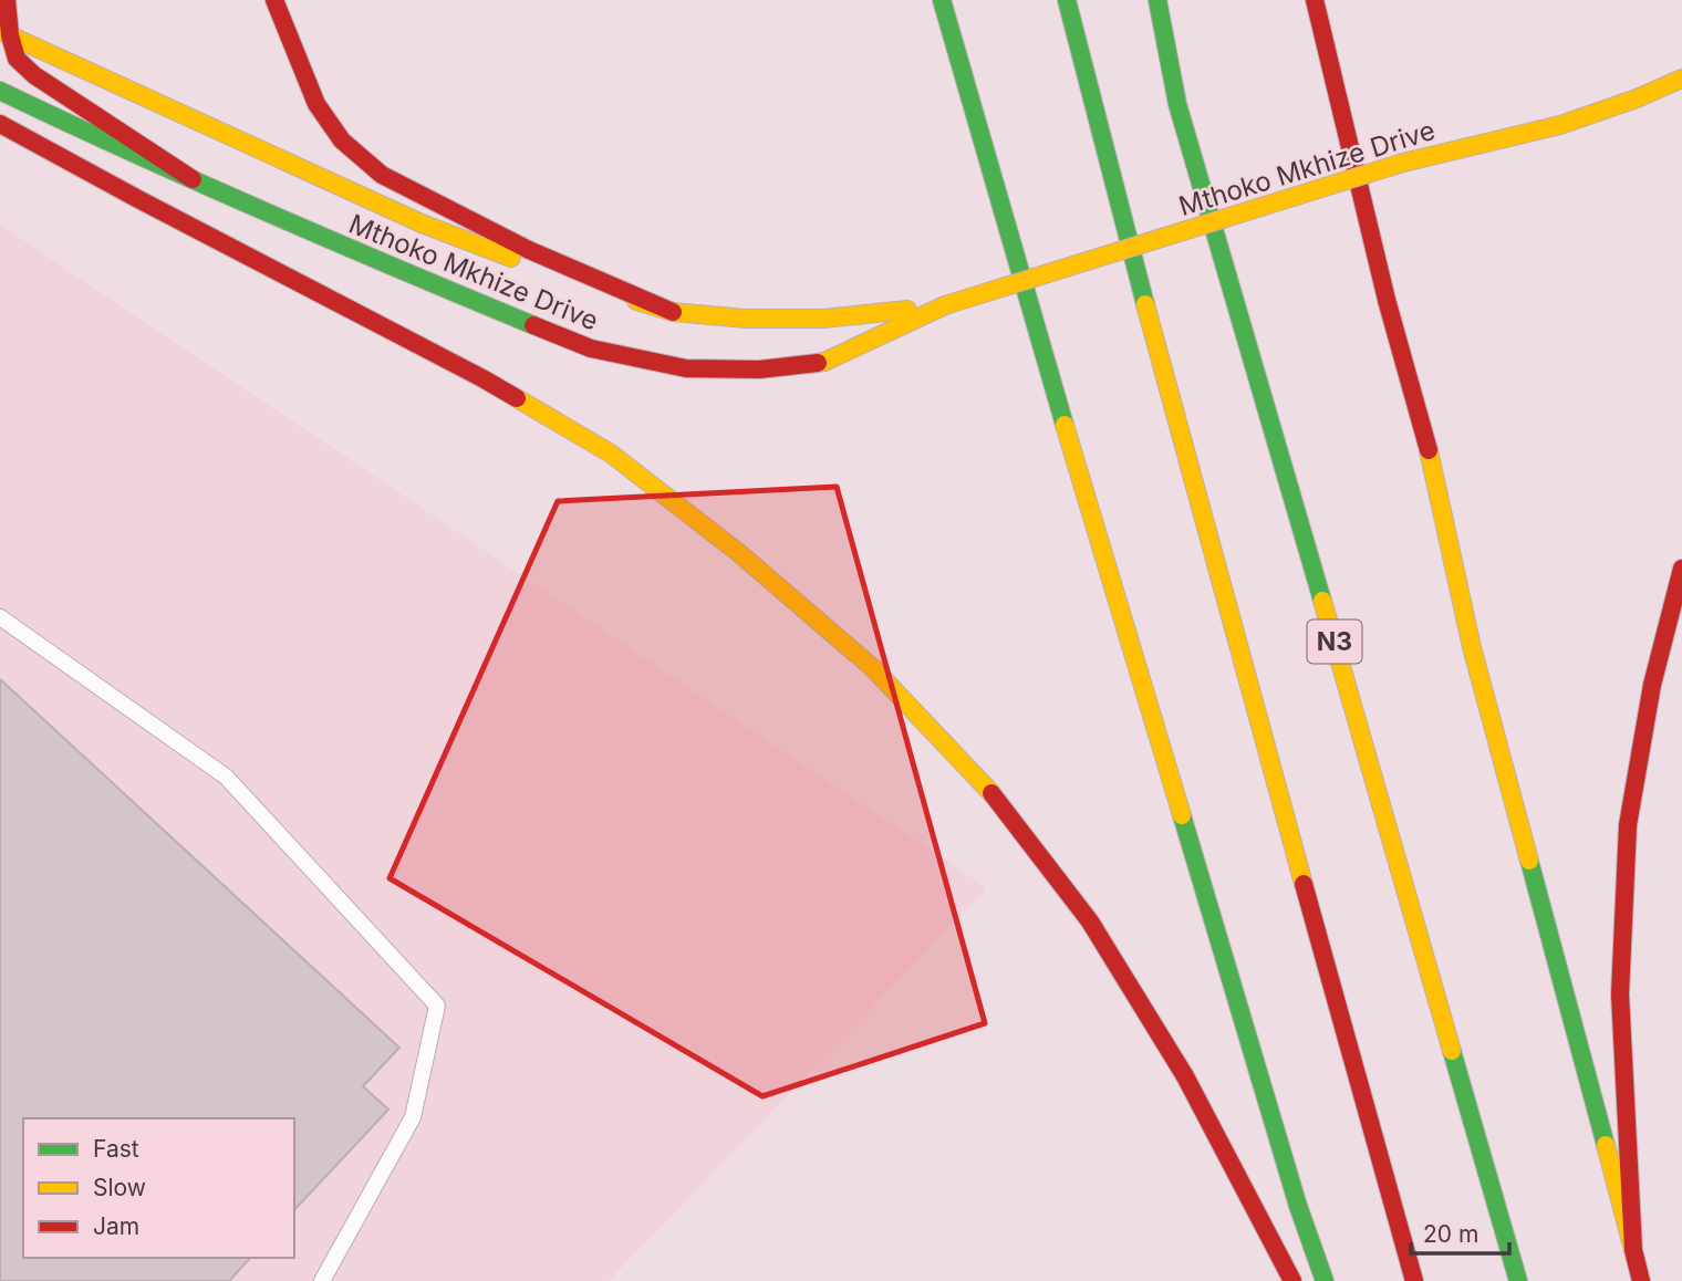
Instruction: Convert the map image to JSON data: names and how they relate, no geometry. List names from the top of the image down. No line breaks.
{"streets":{"main road":["Mthoko Mkhize Drive","N3"]},"legend":["Fast","Slow","Jam"],"scale_bar":"20 m"}
